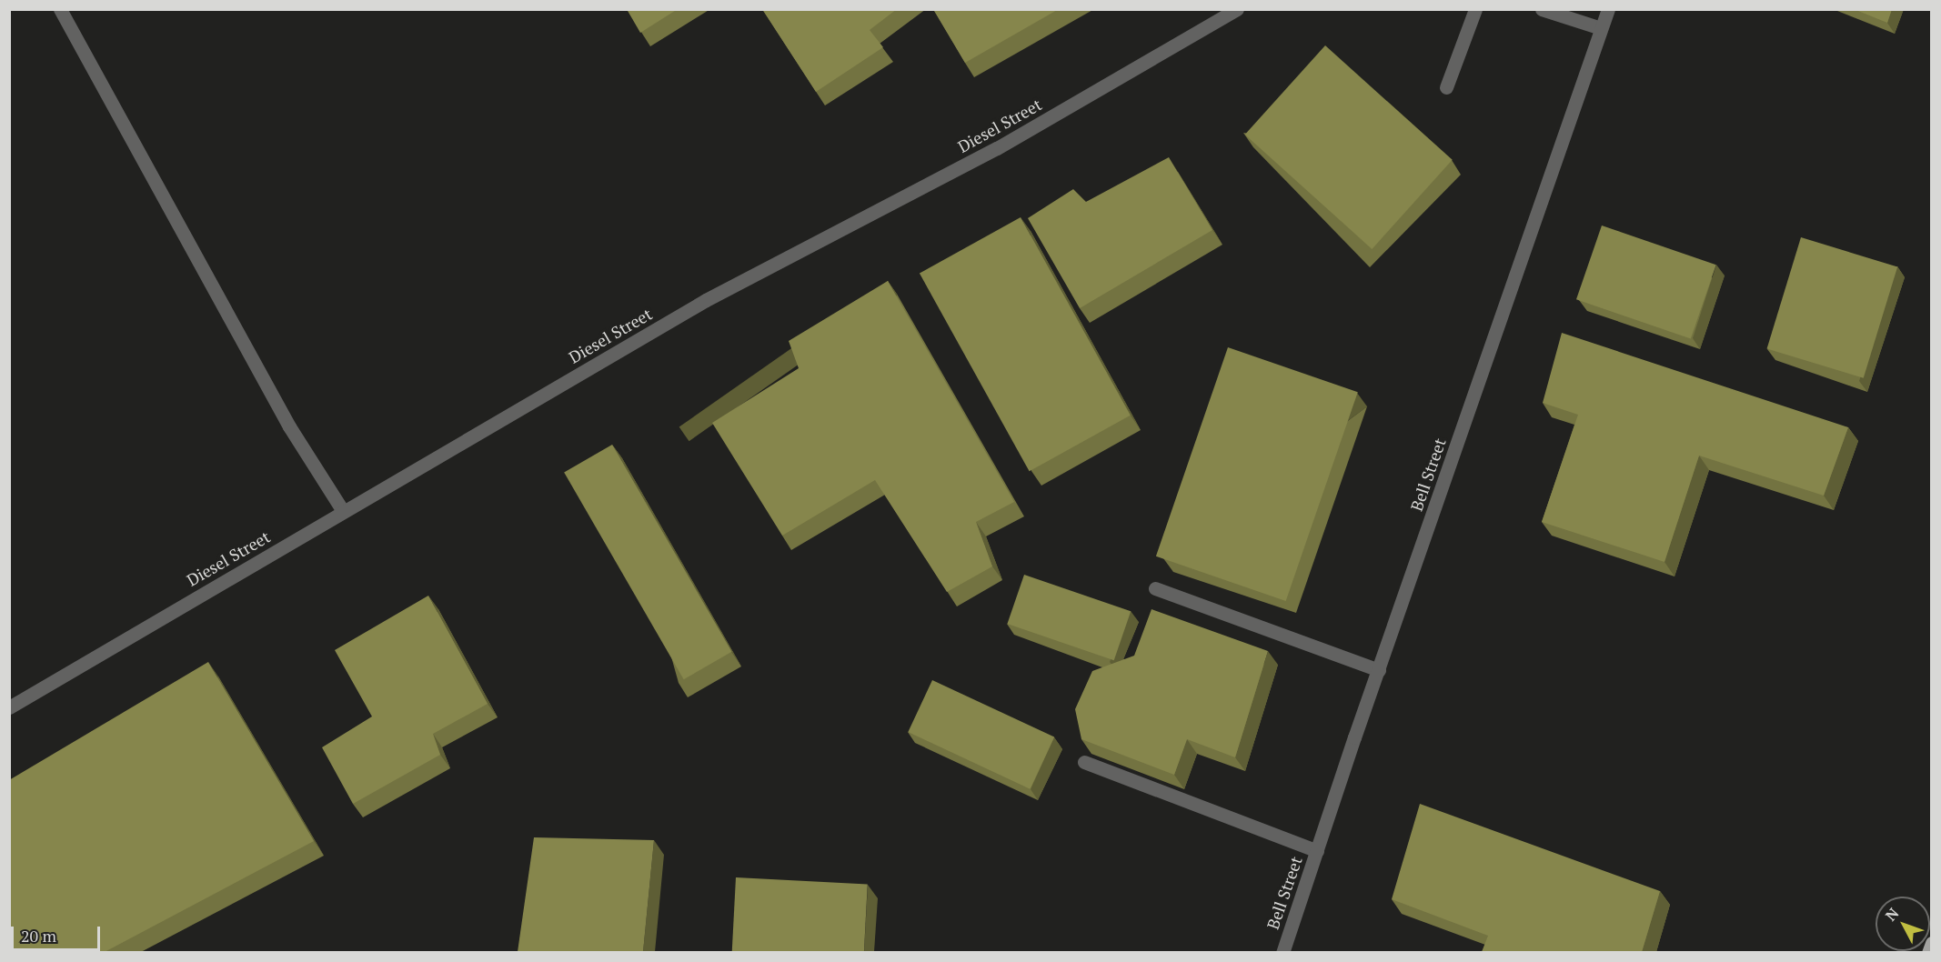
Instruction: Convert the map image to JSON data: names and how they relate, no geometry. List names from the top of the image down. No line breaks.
{"streets":{"lane":["Diesel Street","Bell Street"]},"scale_bar":"20 m","north":"top left"}
